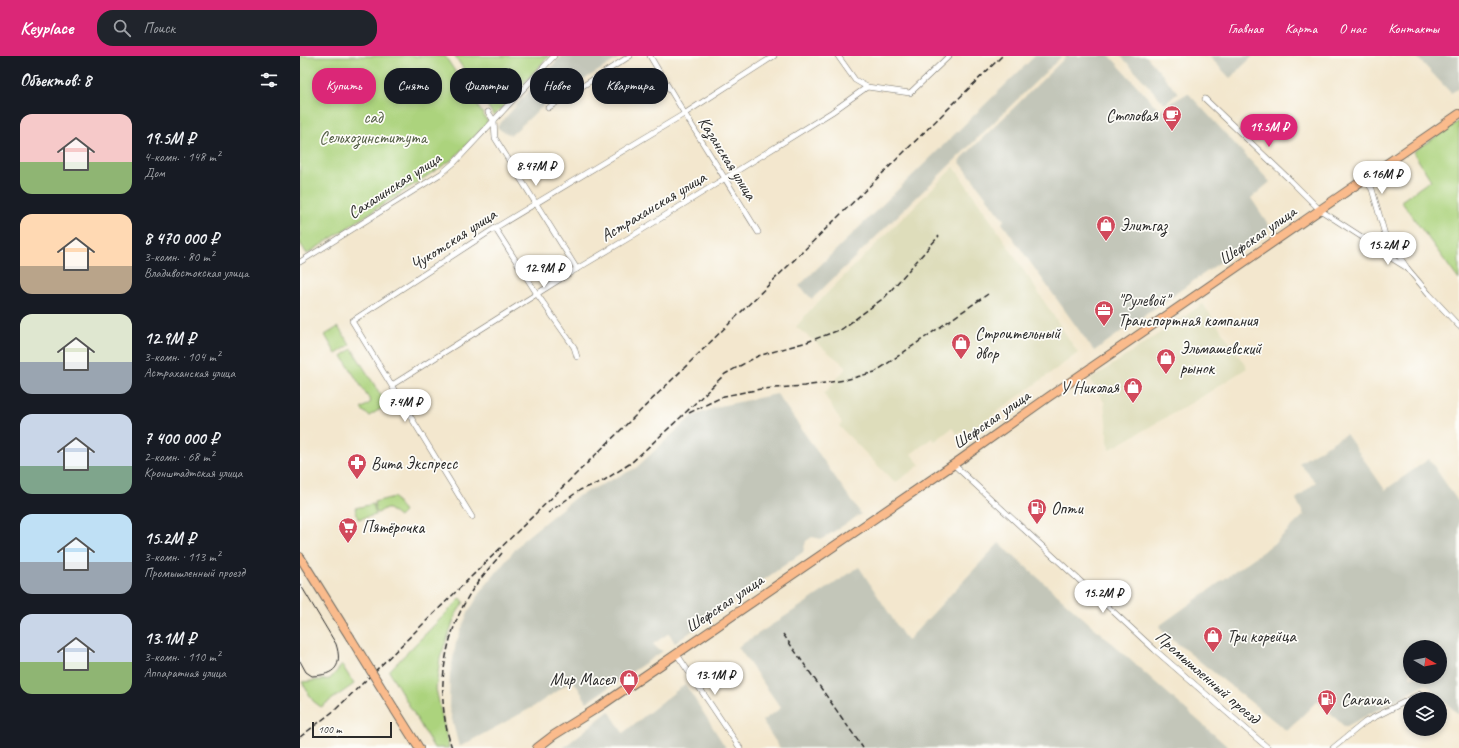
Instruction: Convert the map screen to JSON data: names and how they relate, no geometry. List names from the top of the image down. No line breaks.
{"streets":{"main road":["Шефская улица"],"street":["Казанская улица","Сахалинская улица","Астраханская улица","Чукотская улица","Промышленный проезд"]},"crossings":[["Казанская улица","Астраханская улица"],["Казанская улица","Чукотская улица"],["Астраханская улица","Чукотская улица"],["Шефская улица","Промышленный проезд"]],"parks":["сад Сельхозинститута"],"places":{"cafe":["Столовая"],"shop":["Элитгаз","Строительный двор","Эльмашевский рынок","У Николая","Три корейца","Мир Масел"],"office":["\"Рулевой\" Транспортная компания"],"pharmacy":["Вита Экспресс"],"fuel station":["Опти","Caravan"],"supermarket":["Пятёрочка"]},"scale_bar":"100 m","north":"right","page":{"header":"Keyplace","search":"Поиск","nav":["Главная","Карта","О нас","Контакты"],"heading":"Объектов: 8","chip":["Купить","Снять","Фильтры","Новое","Квартира"],"list":[{"name":"19.5M ₽","note":"4-комн. · 148 m² · Дом"},{"name":"8 470 000 ₽","note":"3-комн. · 80 m² · Владивостокская улица"},{"name":"12.9M ₽","note":"3-комн. · 104 m² · Астраханская улица"},{"name":"7 400 000 ₽","note":"2-комн. · 68 m² · Кронштадтская улица"},{"name":"15.2M ₽","note":"3-комн. · 113 m² · Промышленный проезд"},{"name":"13.1M ₽","note":"3-комн. · 110 m² · Аппаратная улица"}],"price":["19.5M ₽","8.47M ₽","6.16M ₽","15.2M ₽","12.9M ₽","7.4M ₽","15.2M ₽","13.1M ₽"],"scale":"100 m"}}
